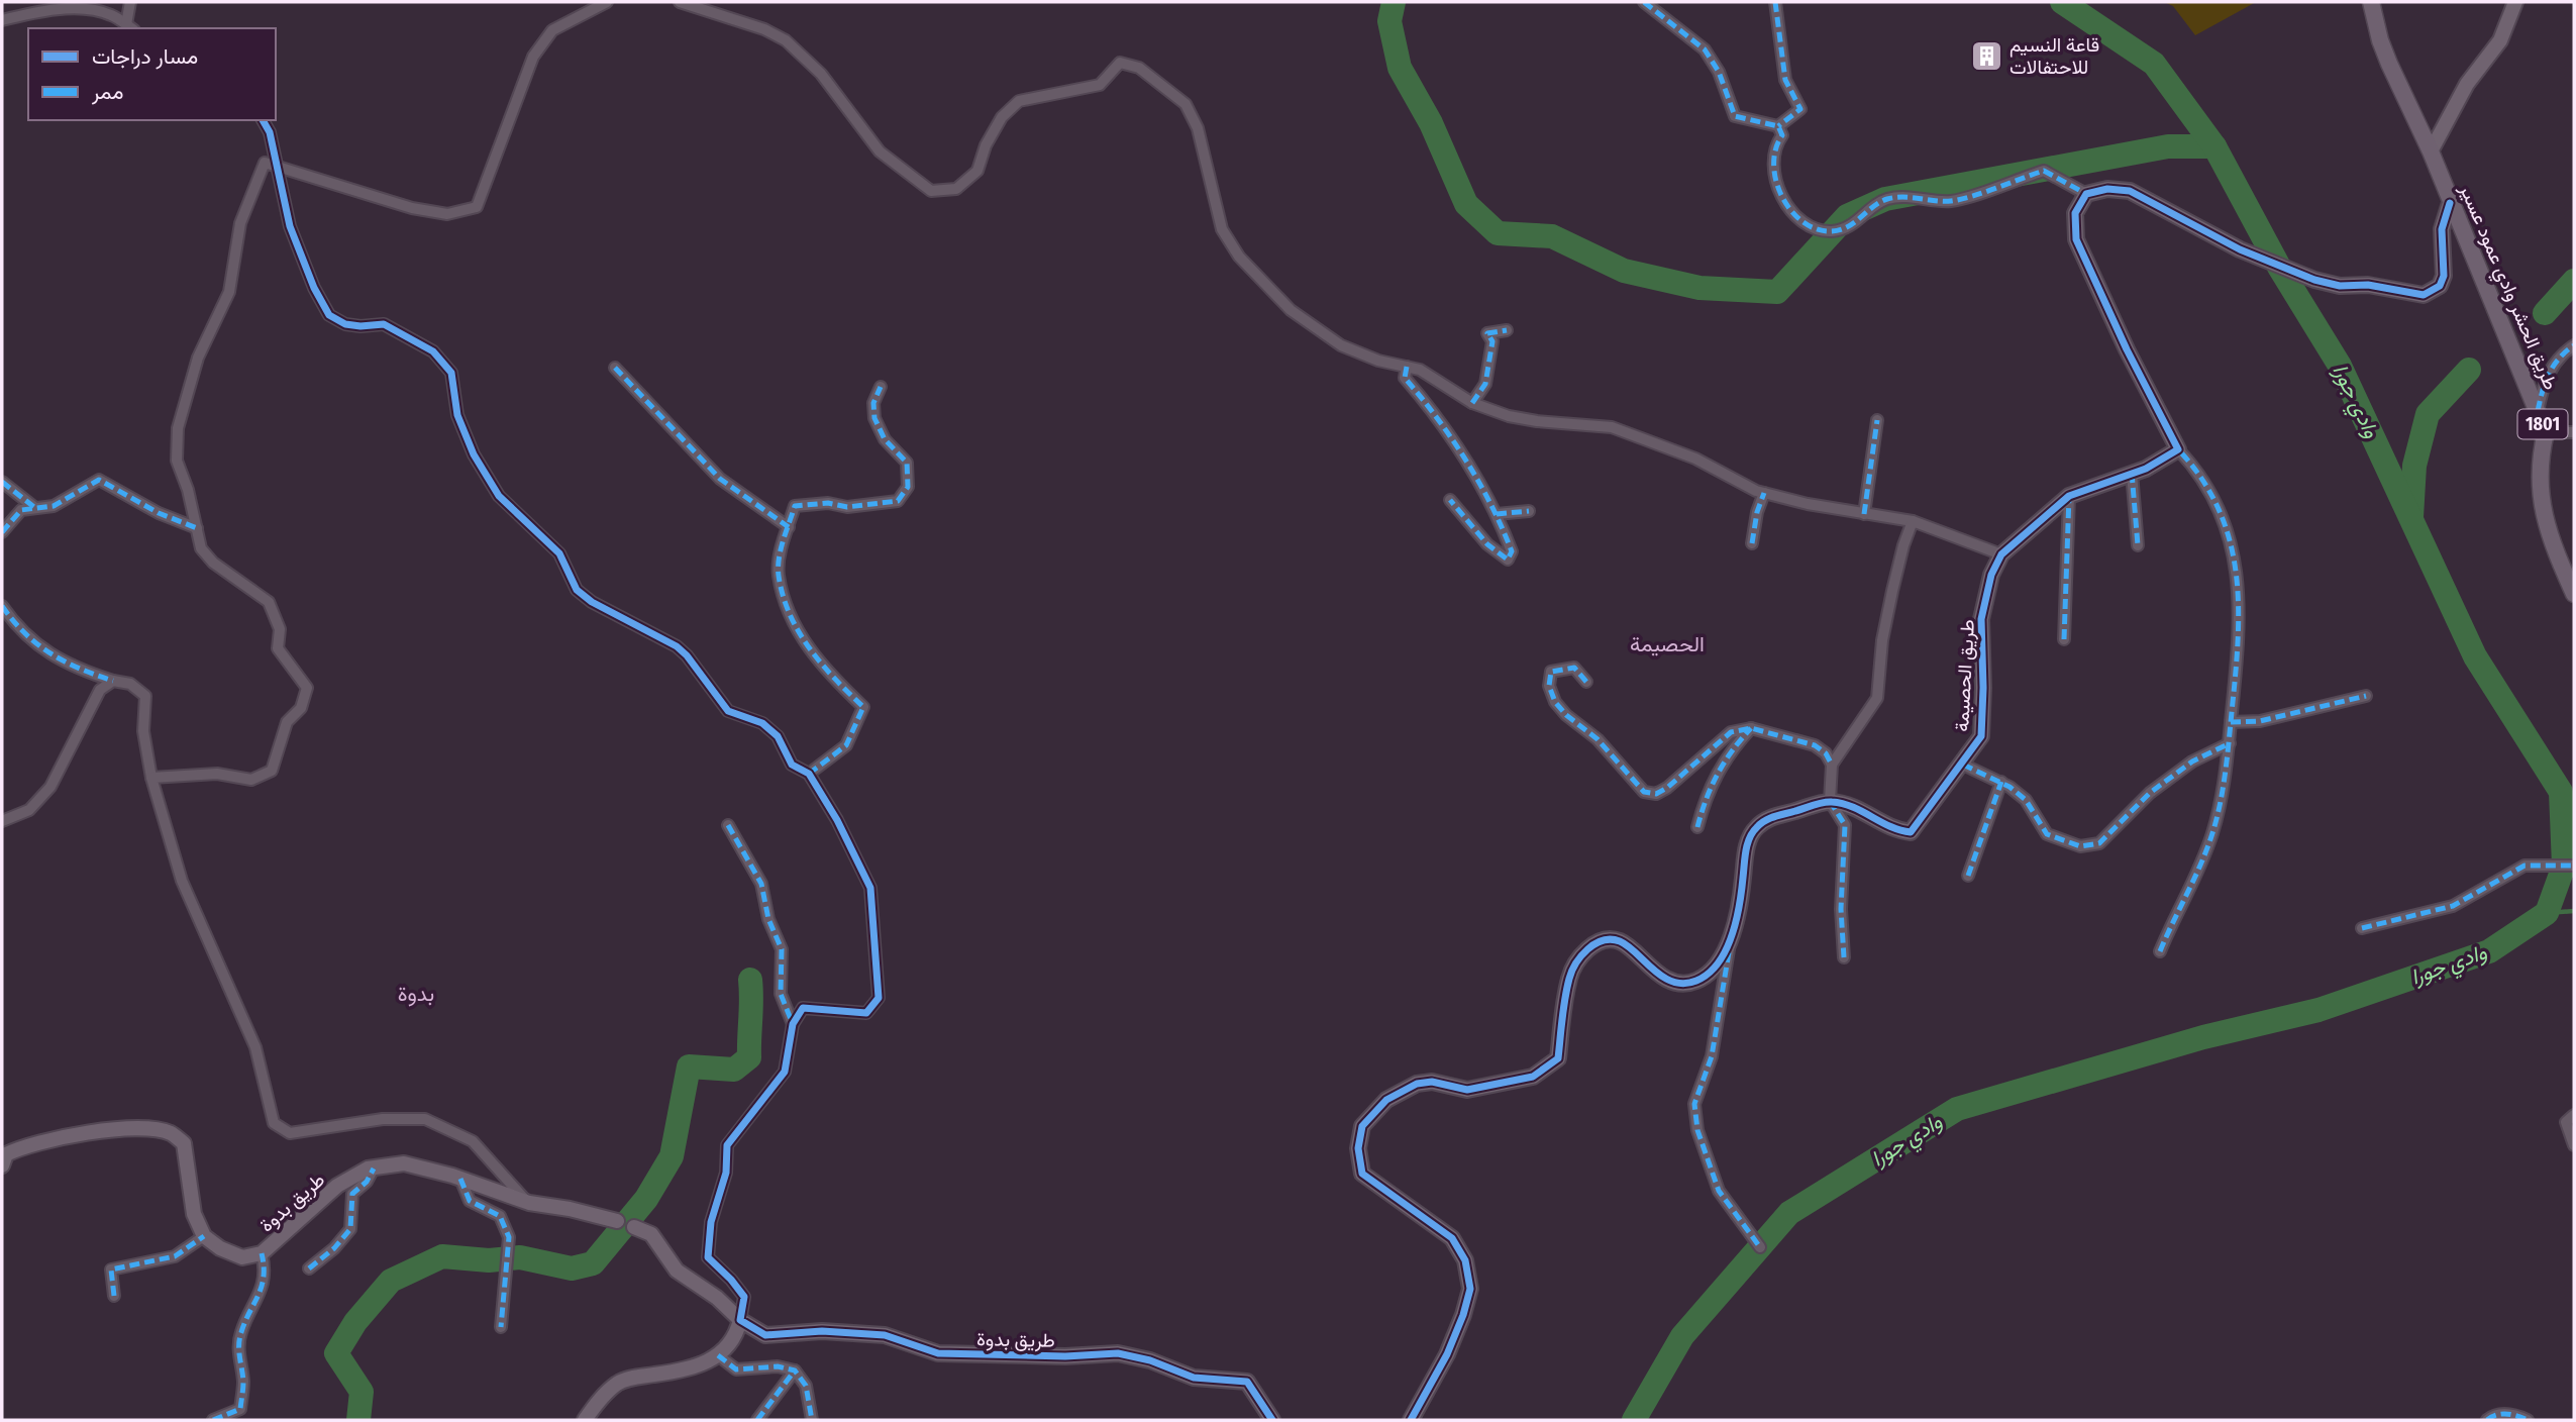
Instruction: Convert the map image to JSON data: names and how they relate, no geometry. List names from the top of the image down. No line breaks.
{"streets":{"main road":["طريق الحشر وادي عمود عسير","1801"],"street":["طريق الحصيمة","طريق بدوة"]},"districts":["الحصيمة","بدوة"],"water":["وادي جورا"],"places":{"building":["قاعة النسيم للاحتفالات"]},"legend":["مسار دراجات","ممر"]}
